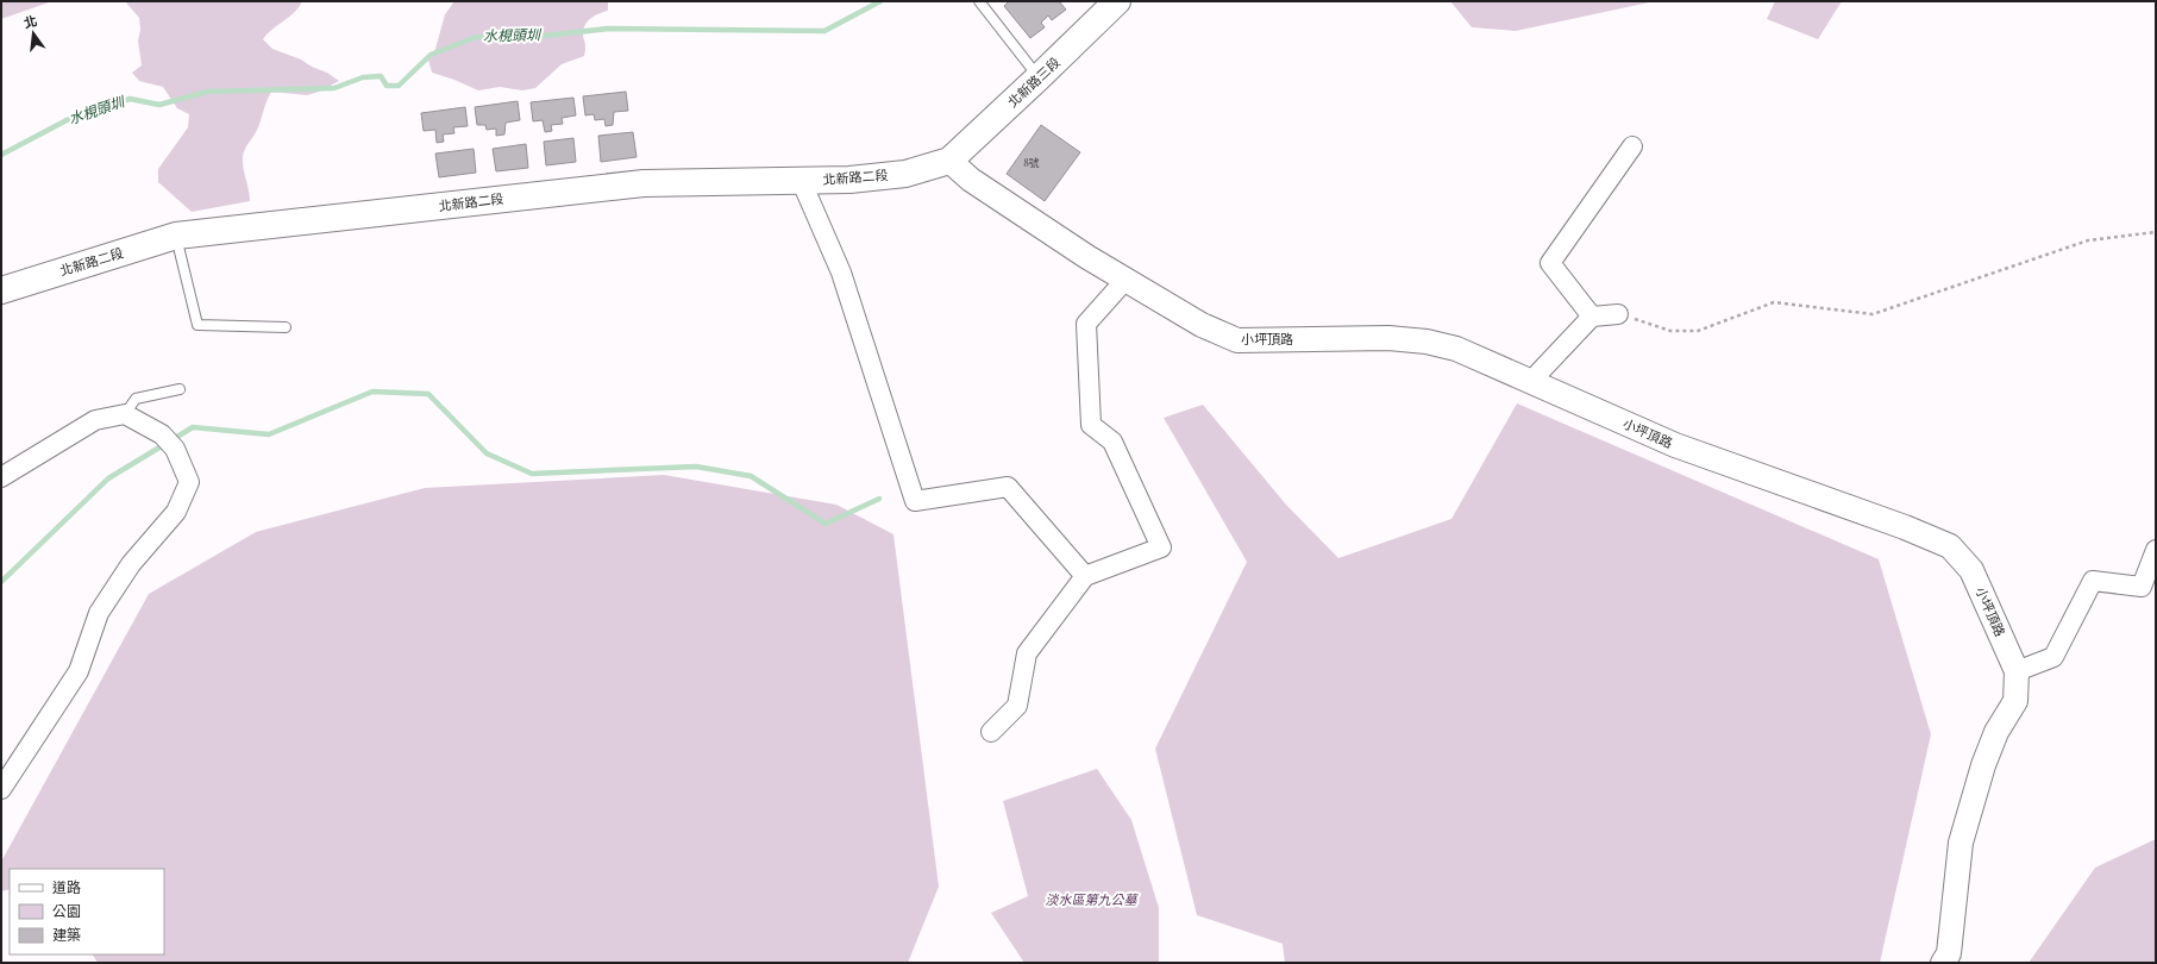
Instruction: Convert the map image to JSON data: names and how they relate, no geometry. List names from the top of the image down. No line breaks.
{"streets":{"main road":["北新路三段","北新路二段"],"street":["小坪頂路"]},"crossings":[["北新路三段","北新路二段"],["北新路三段","小坪頂路"],["北新路二段","小坪頂路"]],"water":["水梘頭圳"],"parks":["淡水區第九公墓"],"house_numbers":["8號"],"legend":["道路","公園","建築"],"north":"top"}
